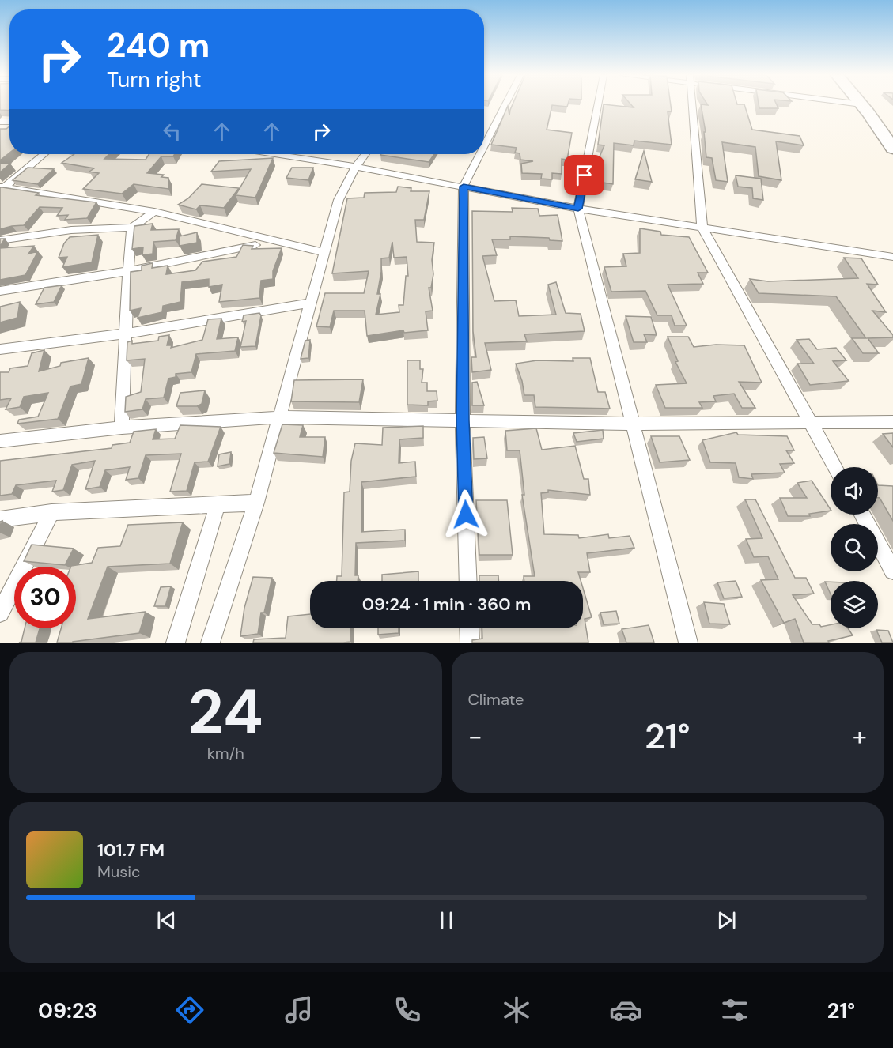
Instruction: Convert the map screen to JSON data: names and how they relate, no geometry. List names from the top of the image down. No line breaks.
{"page":{"turn":["240 m","Turn right"],"limit":"30","trip":"09:24 · 1 min · 360 m","tile":[["24","km/h"],"Climate"],"heat":["−","21°","+"],"song":["101.7 FM","Music"],"tabs":["09:23","21°"]}}
